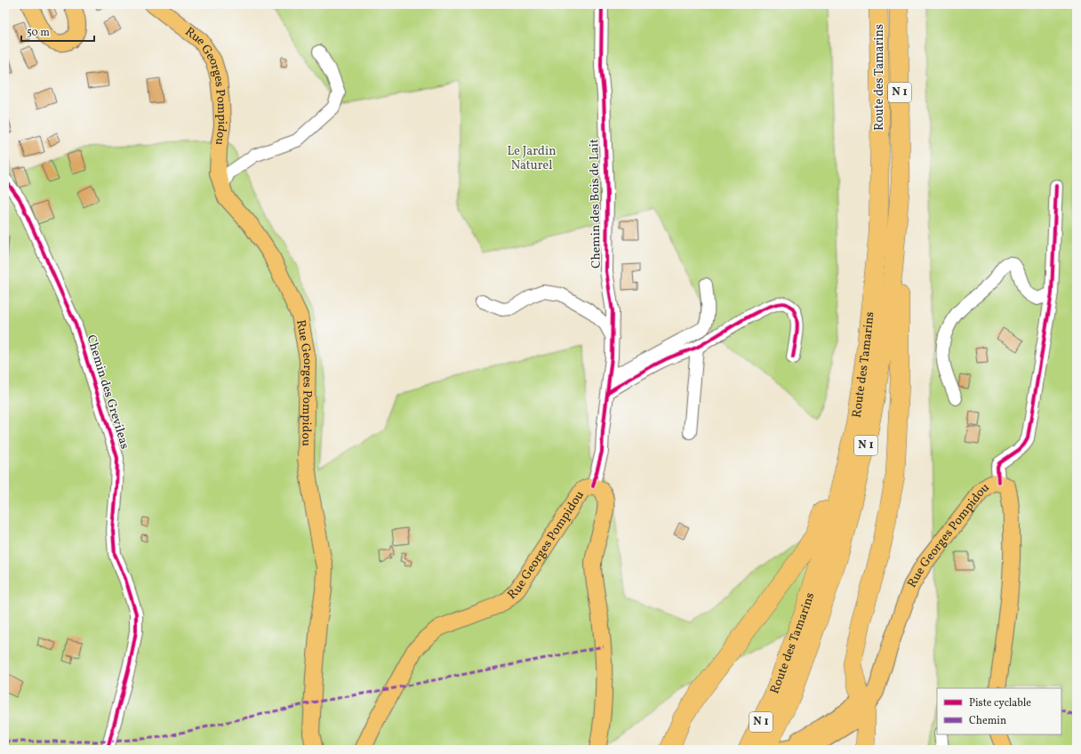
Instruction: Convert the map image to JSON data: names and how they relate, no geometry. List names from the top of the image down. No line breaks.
{"streets":{"highway":["Route des Tamarins","N 1"],"main road":["Rue Georges Pompidou"],"street":["Chemin des Bois de Lait","Chemin des Grevileas"]},"crossings":[["Rue Georges Pompidou","Chemin des Bois de Lait"]],"parks":["Le Jardin Naturel"],"legend":["Piste cyclable","Chemin"],"scale_bar":"50 m"}
